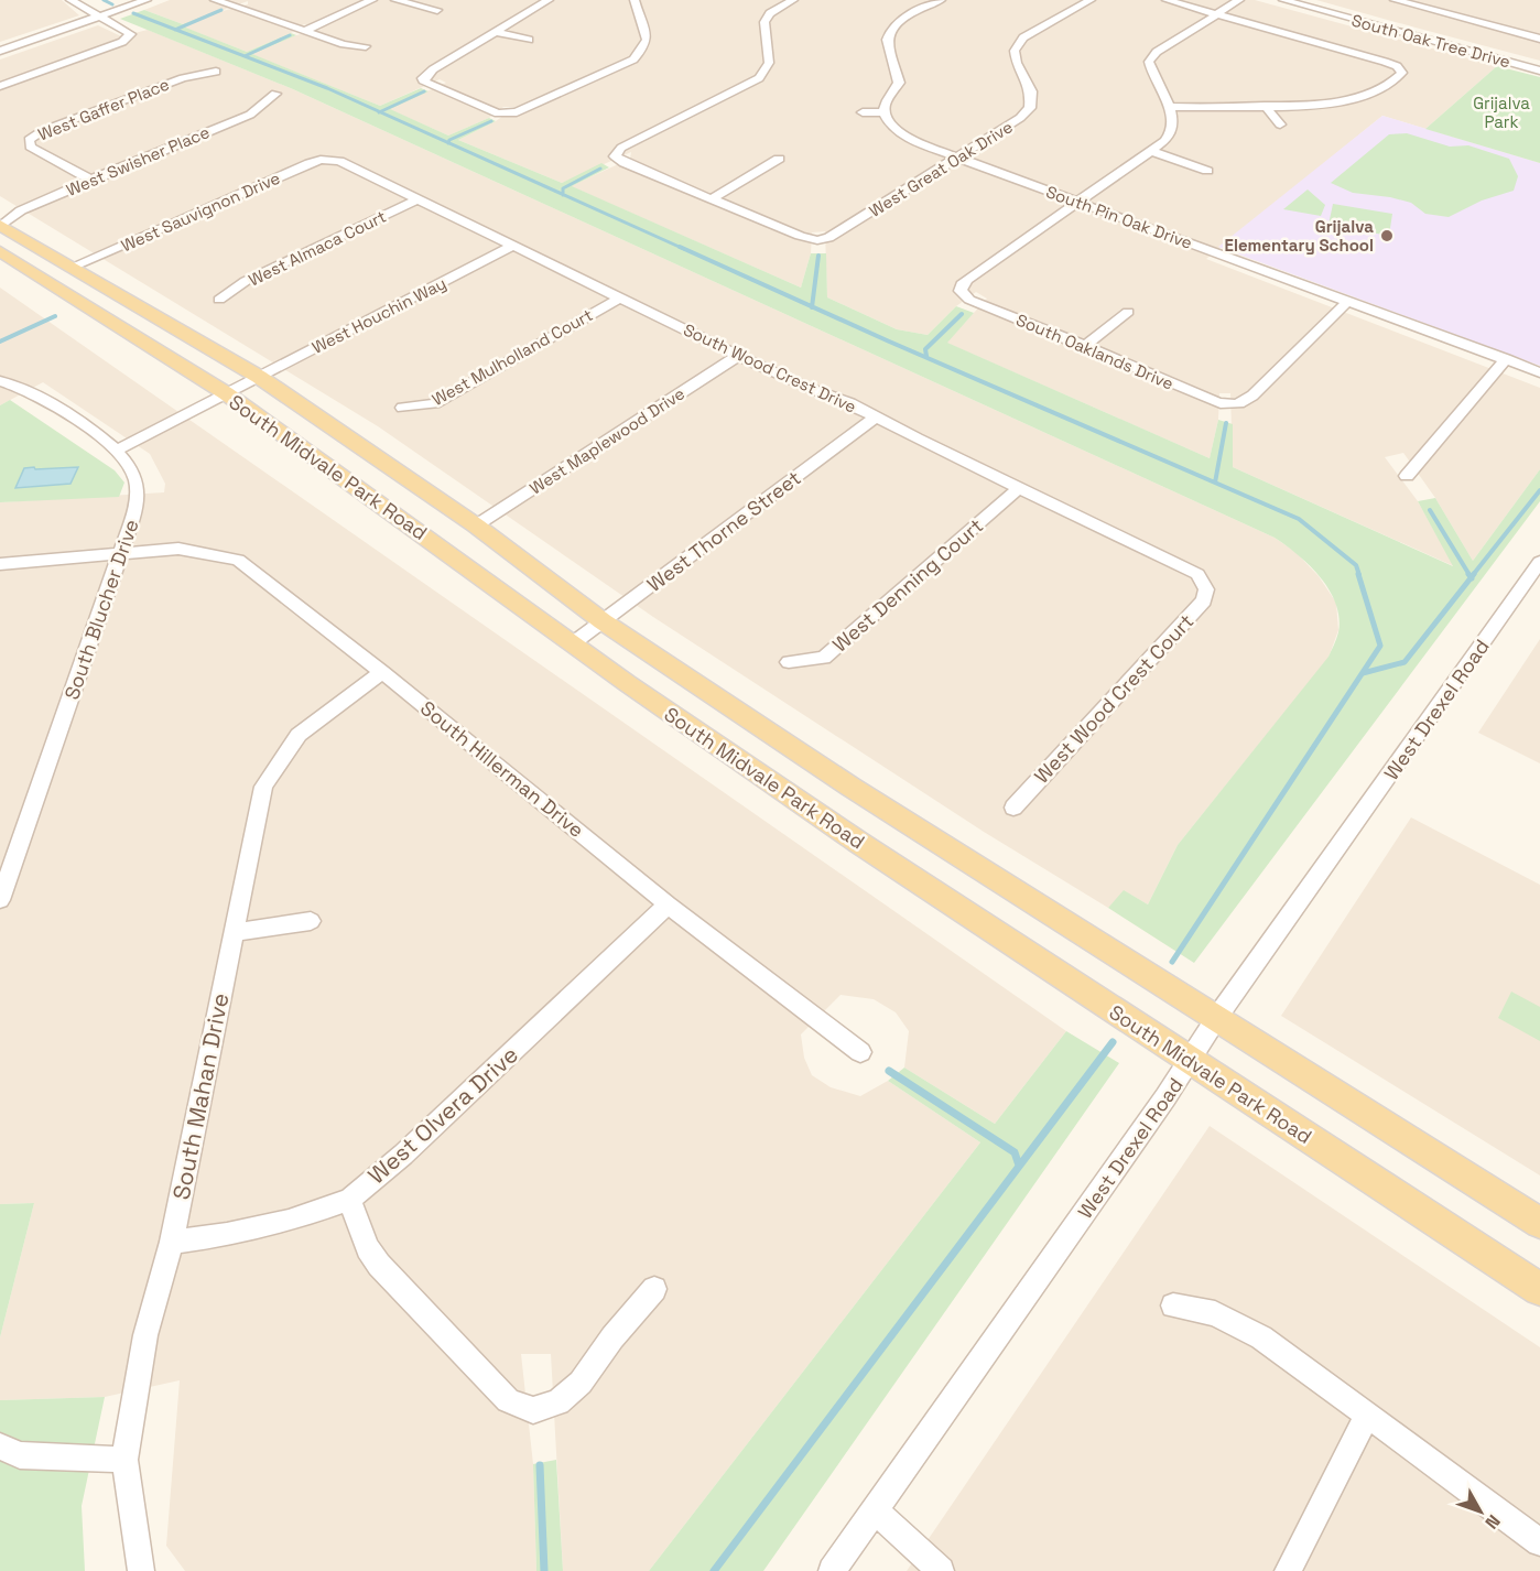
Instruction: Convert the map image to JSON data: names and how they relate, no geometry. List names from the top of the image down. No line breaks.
{"streets":{"main road":["South Midvale Park Road"],"street":["South Oak Tree Drive","West Gaffer Place","West Swisher Place","West Great Oak Drive","West Sauvignon Drive","South Pin Oak Drive","West Almaca Court","West Houchin Way","South Oaklands Drive","West Mulholland Court","South Wood Crest Drive","West Maplewood Drive","West Thorne Street","West Denning Court","South Blucher Drive","West Wood Crest Court","West Drexel Road","South Hillerman Drive","South Mahan Drive","West Olvera Drive"]},"crossings":[["West Gaffer Place","West Swisher Place"],["West Swisher Place","South Midvale Park Road"],["West Great Oak Drive","South Pin Oak Drive"],["West Sauvignon Drive","South Wood Crest Drive"],["West Sauvignon Drive","South Midvale Park Road"],["South Pin Oak Drive","South Oaklands Drive"],["West Almaca Court","South Wood Crest Drive"],["West Houchin Way","South Wood Crest Drive"],["West Houchin Way","South Midvale Park Road"],["West Houchin Way","South Blucher Drive"],["West Mulholland Court","South Wood Crest Drive"],["South Wood Crest Drive","West Maplewood Drive"],["South Wood Crest Drive","West Thorne Street"],["South Wood Crest Drive","West Denning Court"],["South Wood Crest Drive","West Wood Crest Court"],["West Maplewood Drive","South Midvale Park Road"],["South Midvale Park Road","West Thorne Street"],["South Midvale Park Road","West Drexel Road"],["South Blucher Drive","South Hillerman Drive"],["South Hillerman Drive","South Mahan Drive"],["South Hillerman Drive","West Olvera Drive"],["South Mahan Drive","West Olvera Drive"]],"parks":["Grijalva Park"],"places":["Grijalva Elementary School"],"north":"bottom right"}
